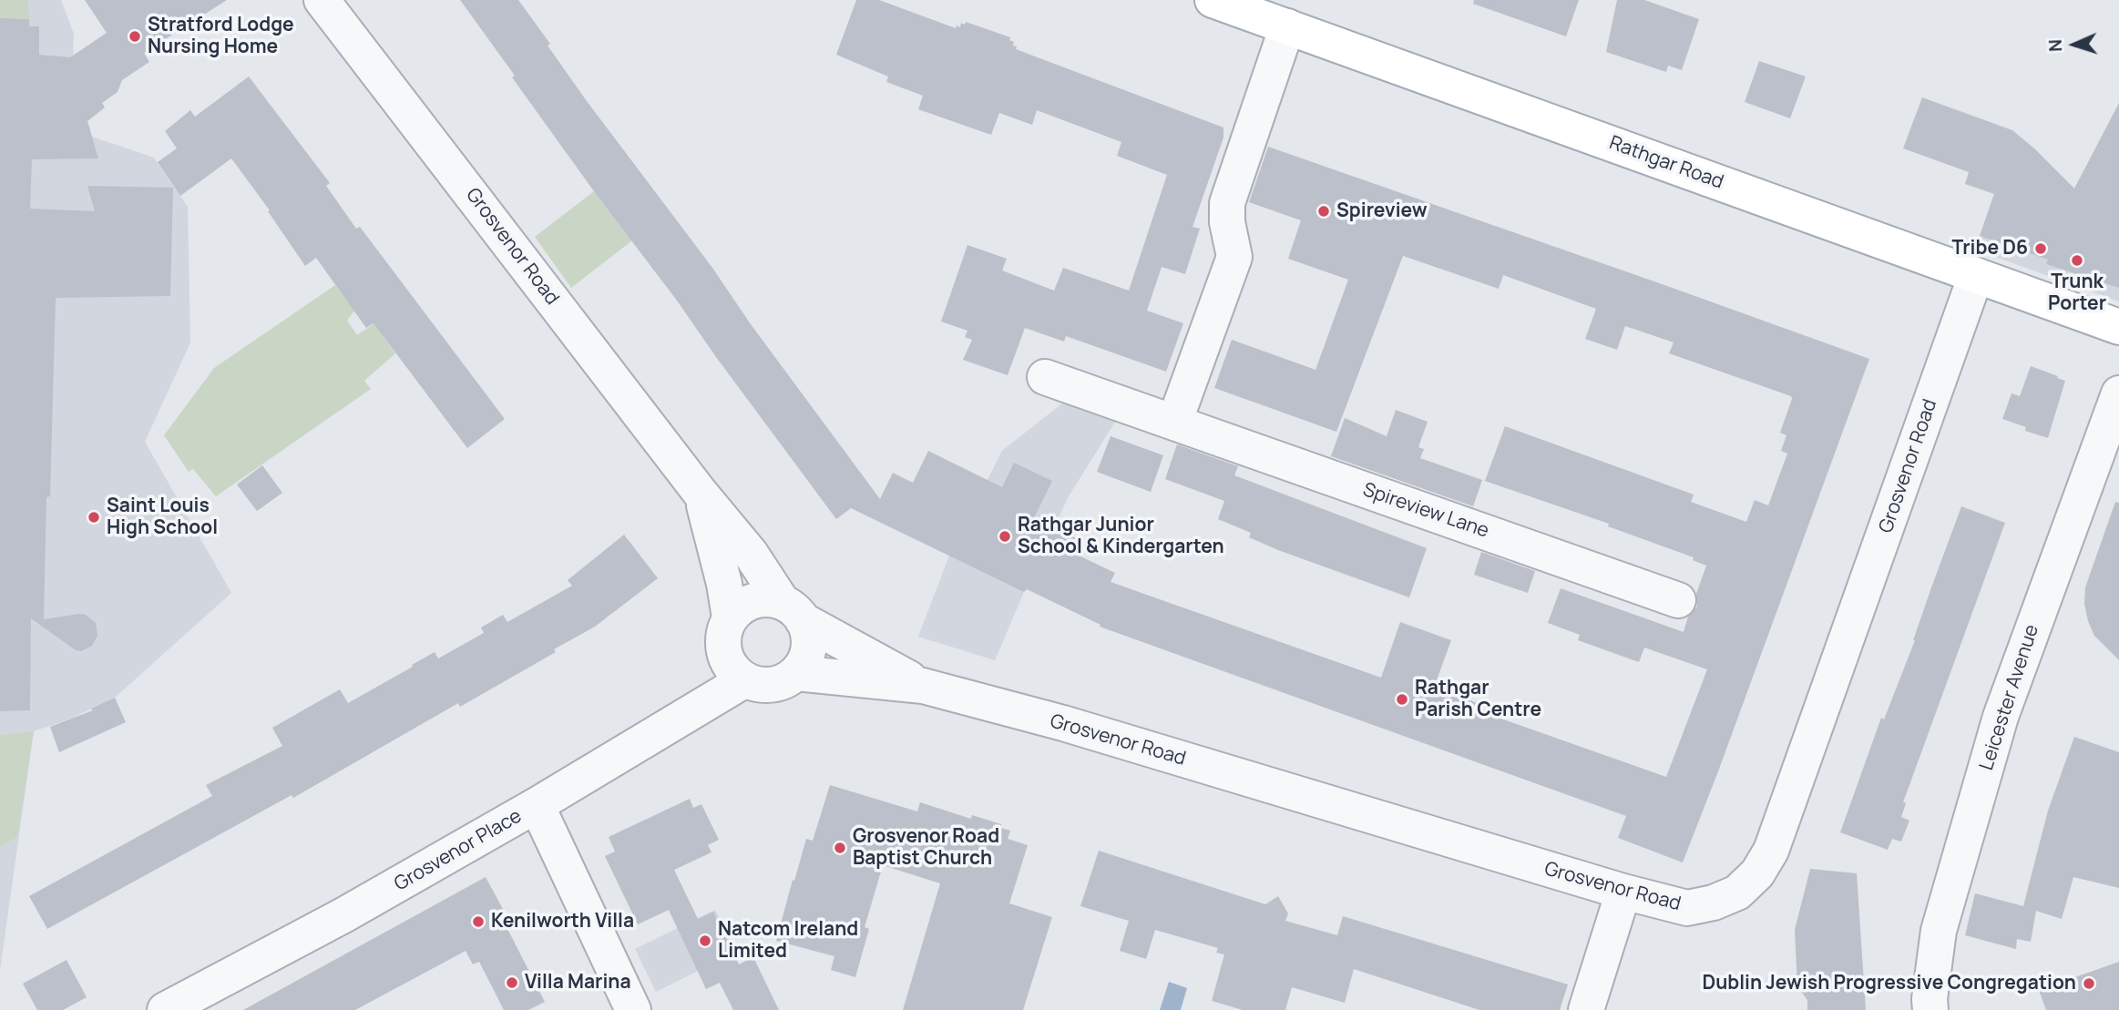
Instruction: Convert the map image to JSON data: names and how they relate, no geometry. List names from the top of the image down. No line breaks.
{"streets":{"main road":["Rathgar Road"],"street":["Grosvenor Road","Spireview Lane","Leicester Avenue","Grosvenor Place"]},"crossings":[["Rathgar Road","Grosvenor Road"],["Grosvenor Road","Grosvenor Place"]],"places":["Stratford Lodge Nursing Home","Spireview","Tribe D6","Trunk Porter","Saint Louis High School","Rathgar Junior School & Kindergarten","Rathgar Parish Centre","Grosvenor Road Baptist Church","Kenilworth Villa","Natcom Ireland Limited","Villa Marina","Dublin Jewish Progressive Congregation"],"north":"left"}
